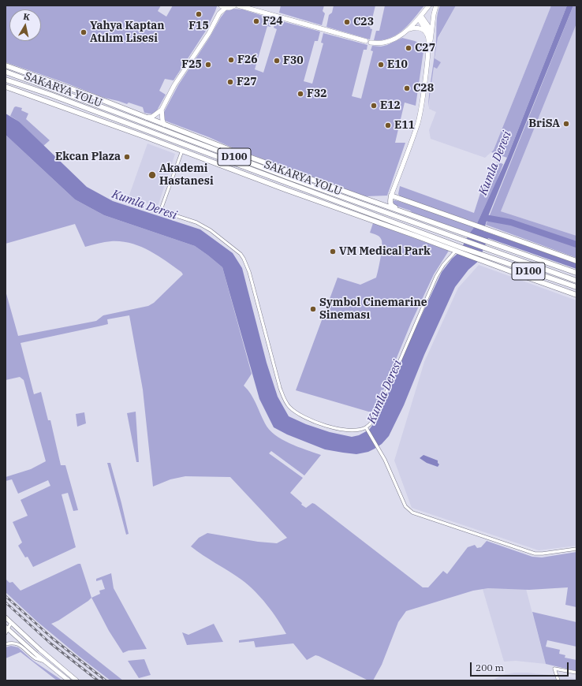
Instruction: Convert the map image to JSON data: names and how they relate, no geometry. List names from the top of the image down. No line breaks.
{"streets":{"highway":["SAKARYA YOLU","D100"]},"water":["Kumla Deresi"],"places":["F15","F24","C23","Yahya Kaptan Atılım Lisesi","C27","F26","F30","F25","E10","F27","C28","F32","E12","BriSA","E11","Ekcan Plaza","Akademi Hastanesi","VM Medical Park","Symbol Cinemarine Sineması"],"scale_bar":"200 m","north":"top"}
